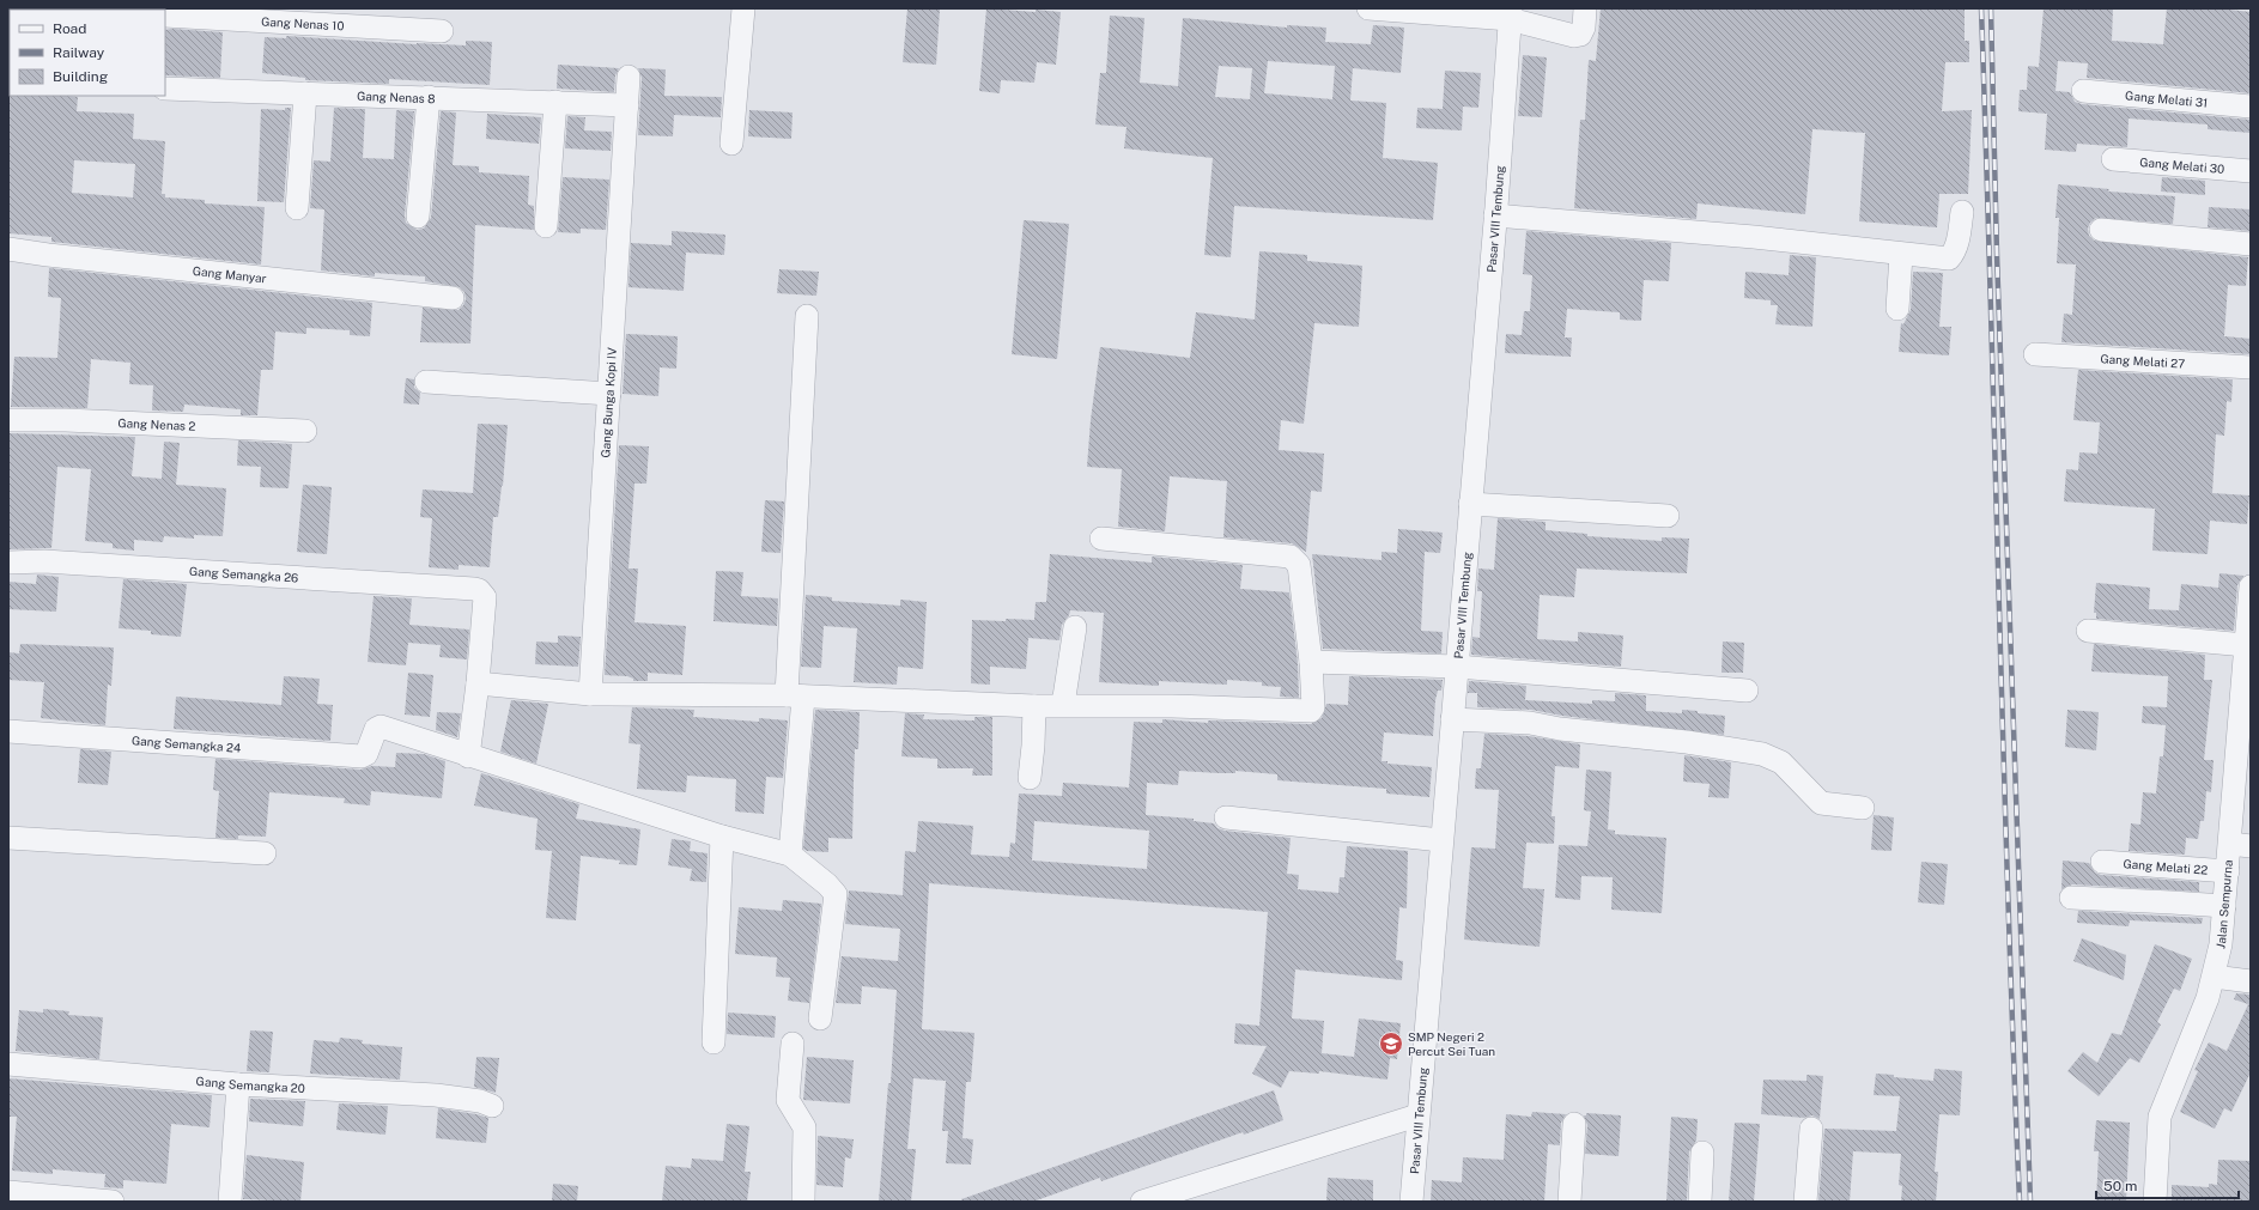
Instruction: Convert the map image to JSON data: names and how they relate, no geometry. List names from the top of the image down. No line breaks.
{"streets":{"street":["Gang Nenas 10","Gang Nenas 8","Gang Melati 31","Gang Melati 30","Pasar VIII Tembung","Gang Manyar","Gang Melati 27","Gang Bunga Kopi IV","Gang Nenas 2","Gang Semangka 26","Gang Semangka 24","Gang Melati 22","Jalan Sempurna","Gang Semangka 20"]},"crossings":[["Gang Nenas 8","Gang Bunga Kopi IV"],["Gang Melati 22","Jalan Sempurna"]],"places":{"school or university":["SMP Negeri 2 Percut Sei Tuan"]},"legend":["Road","Railway","Building"],"scale_bar":"50 m"}
